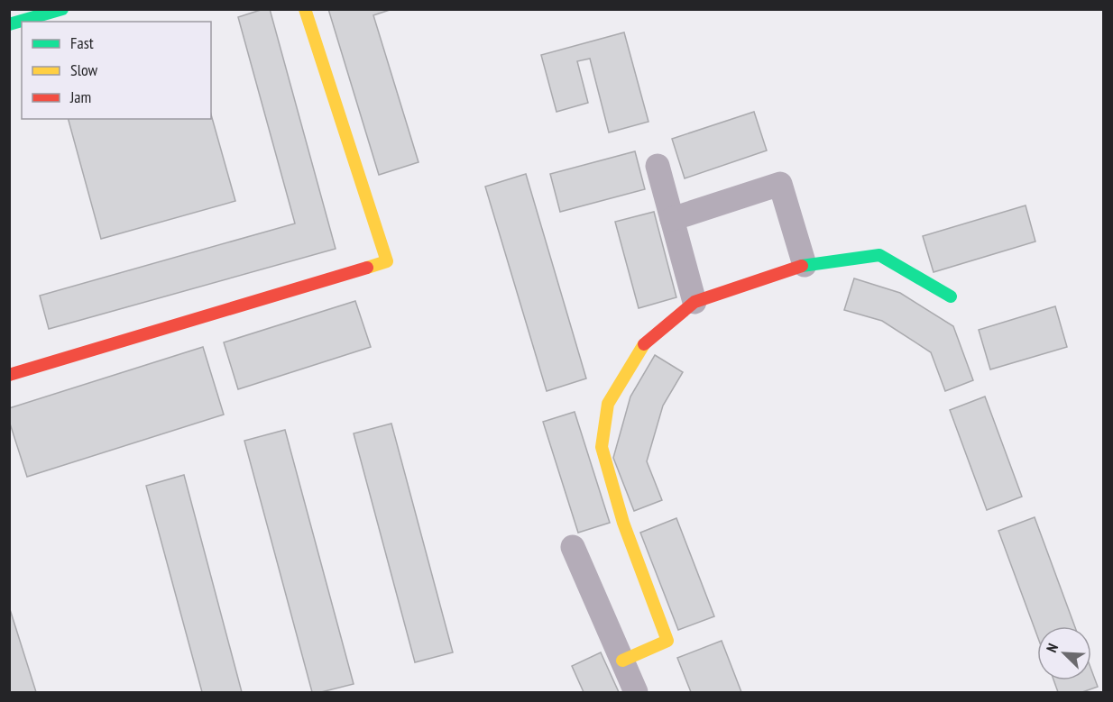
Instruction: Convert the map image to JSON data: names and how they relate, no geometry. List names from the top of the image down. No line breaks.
{"legend":["Fast","Slow","Jam"],"north":"top left"}
